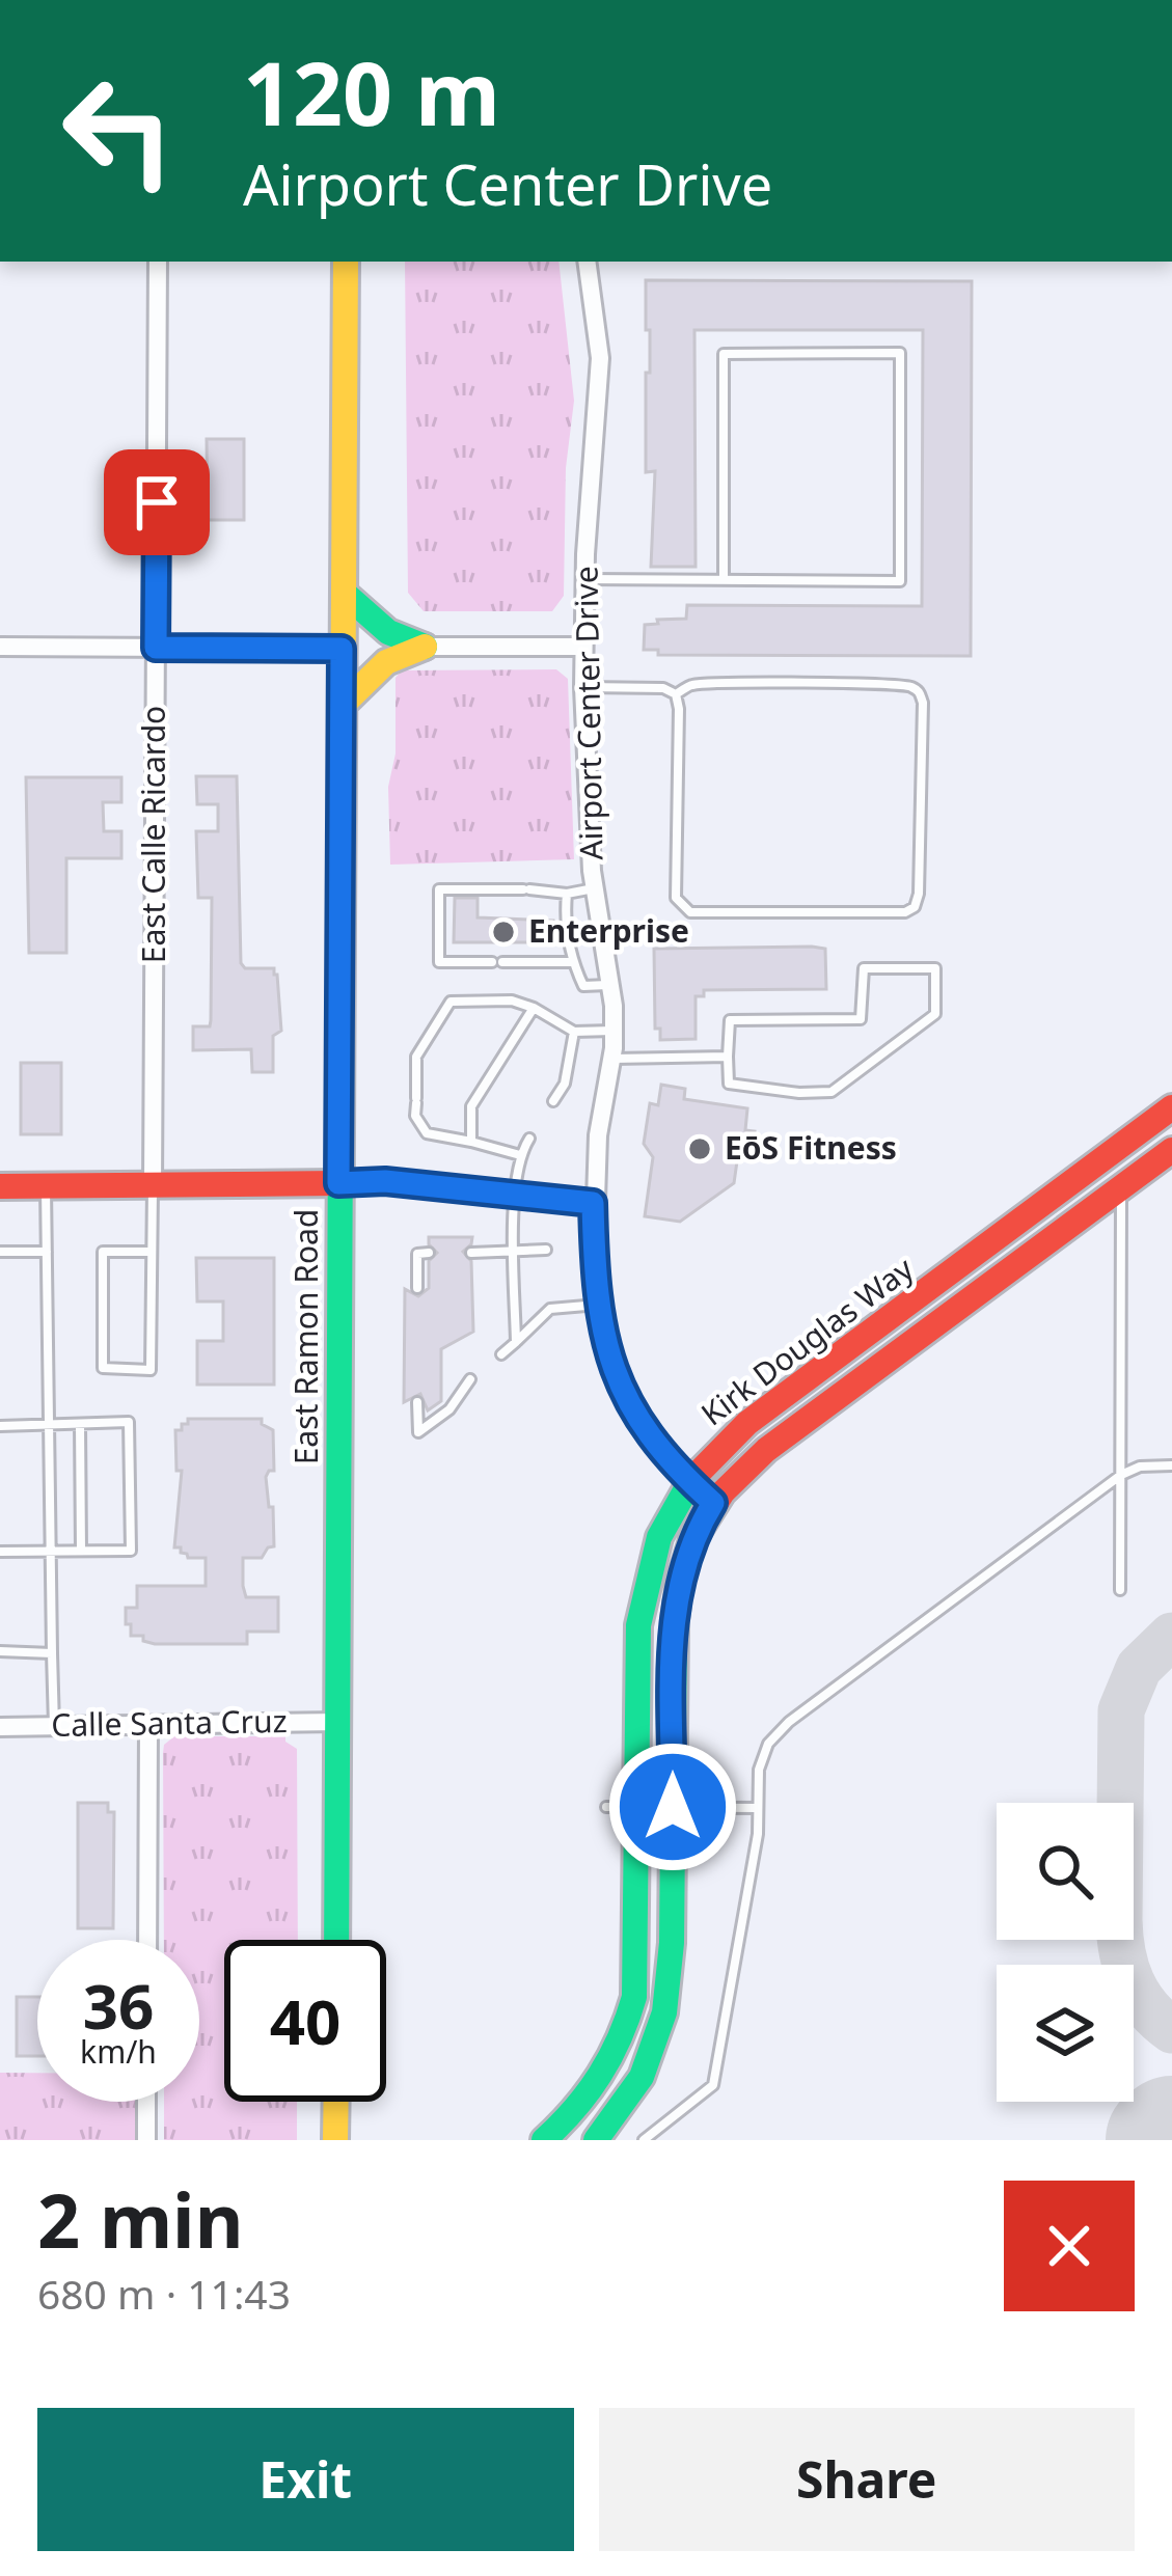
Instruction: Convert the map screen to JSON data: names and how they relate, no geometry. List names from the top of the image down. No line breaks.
{"streets":{"street":["Airport Center Drive","East Calle Ricardo","East Ramon Road","Kirk Douglas Way","Calle Santa Cruz"]},"crossings":[["Airport Center Drive","Kirk Douglas Way"],["East Ramon Road","Calle Santa Cruz"]],"places":["Enterprise","EōS Fitness"],"page":{"turn":["120 m","Airport Center Drive"],"speed":"36 km/h","limit":"40","heading":["2 min","680 m · 11:43"],"buttons":["Exit","Share"]}}
